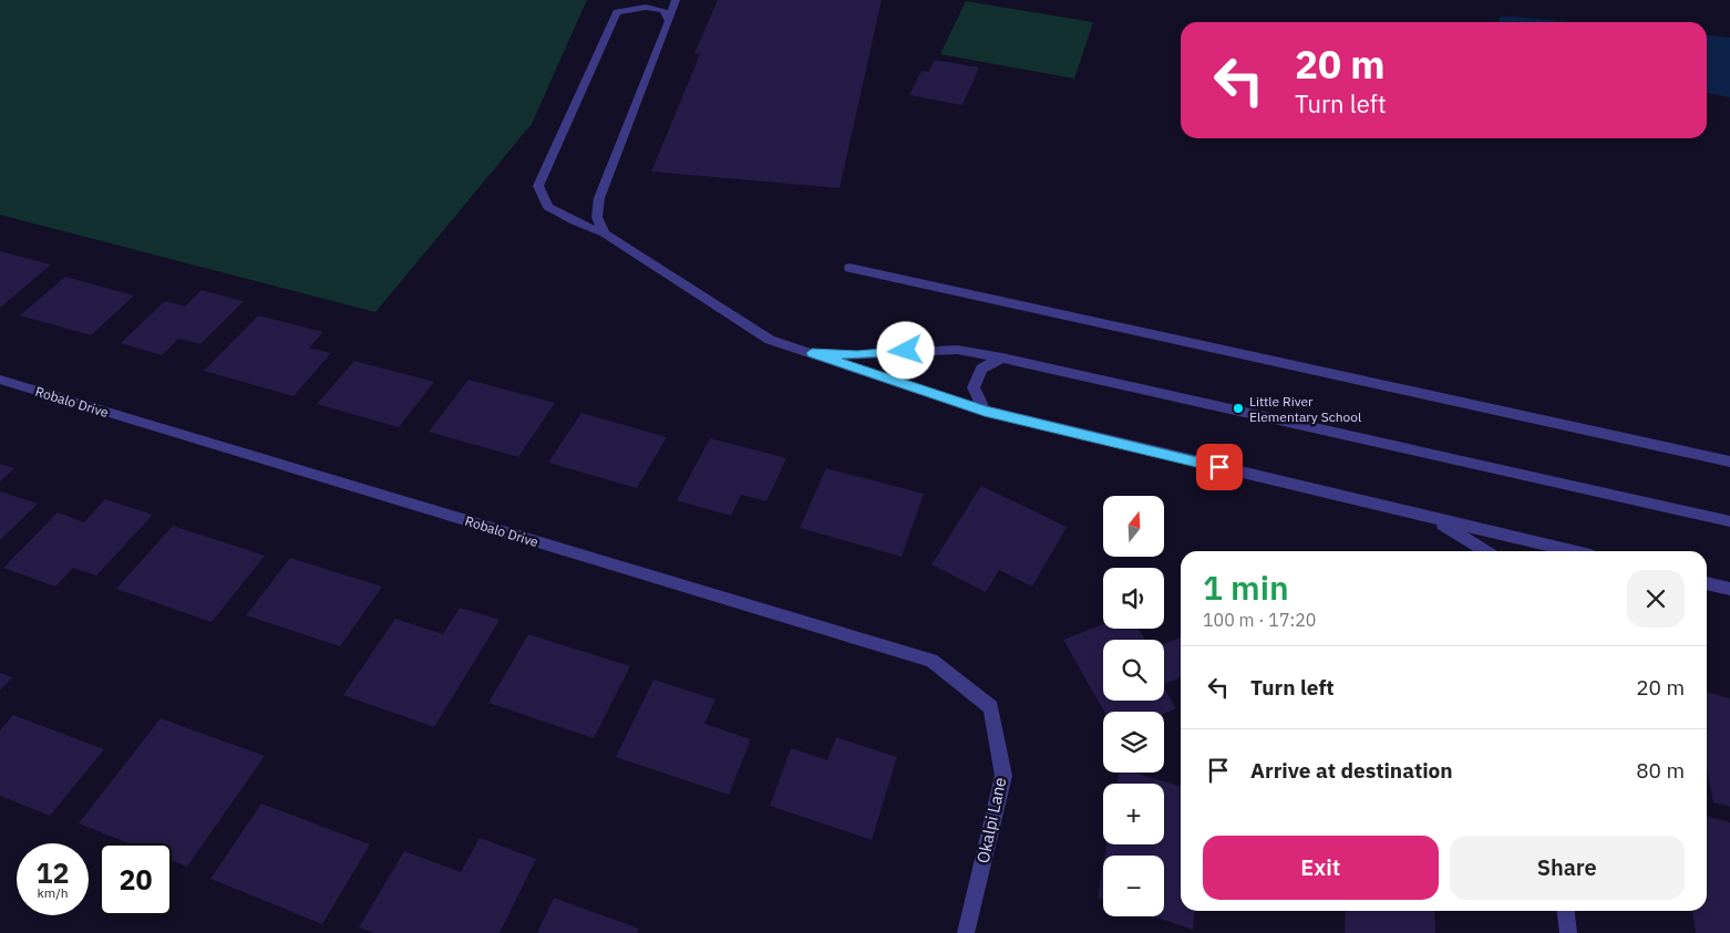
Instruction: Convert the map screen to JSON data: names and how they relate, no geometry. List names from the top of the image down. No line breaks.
{"streets":{"street":["Robalo Drive","Okalpi Lane"]},"crossings":[["Robalo Drive","Okalpi Lane"]],"places":["Little River Elementary School"],"north":"top","page":{"turn":["20 m","Turn left"],"map_buttons":["+","−"],"heading":["1 min","100 m · 17:20"],"list":[{"name":"Turn left","value":"20 m"},{"name":"Arrive at destination","value":"80 m"}],"buttons":["Exit","Share"],"speed":"12 km/h","limit":"20"}}
